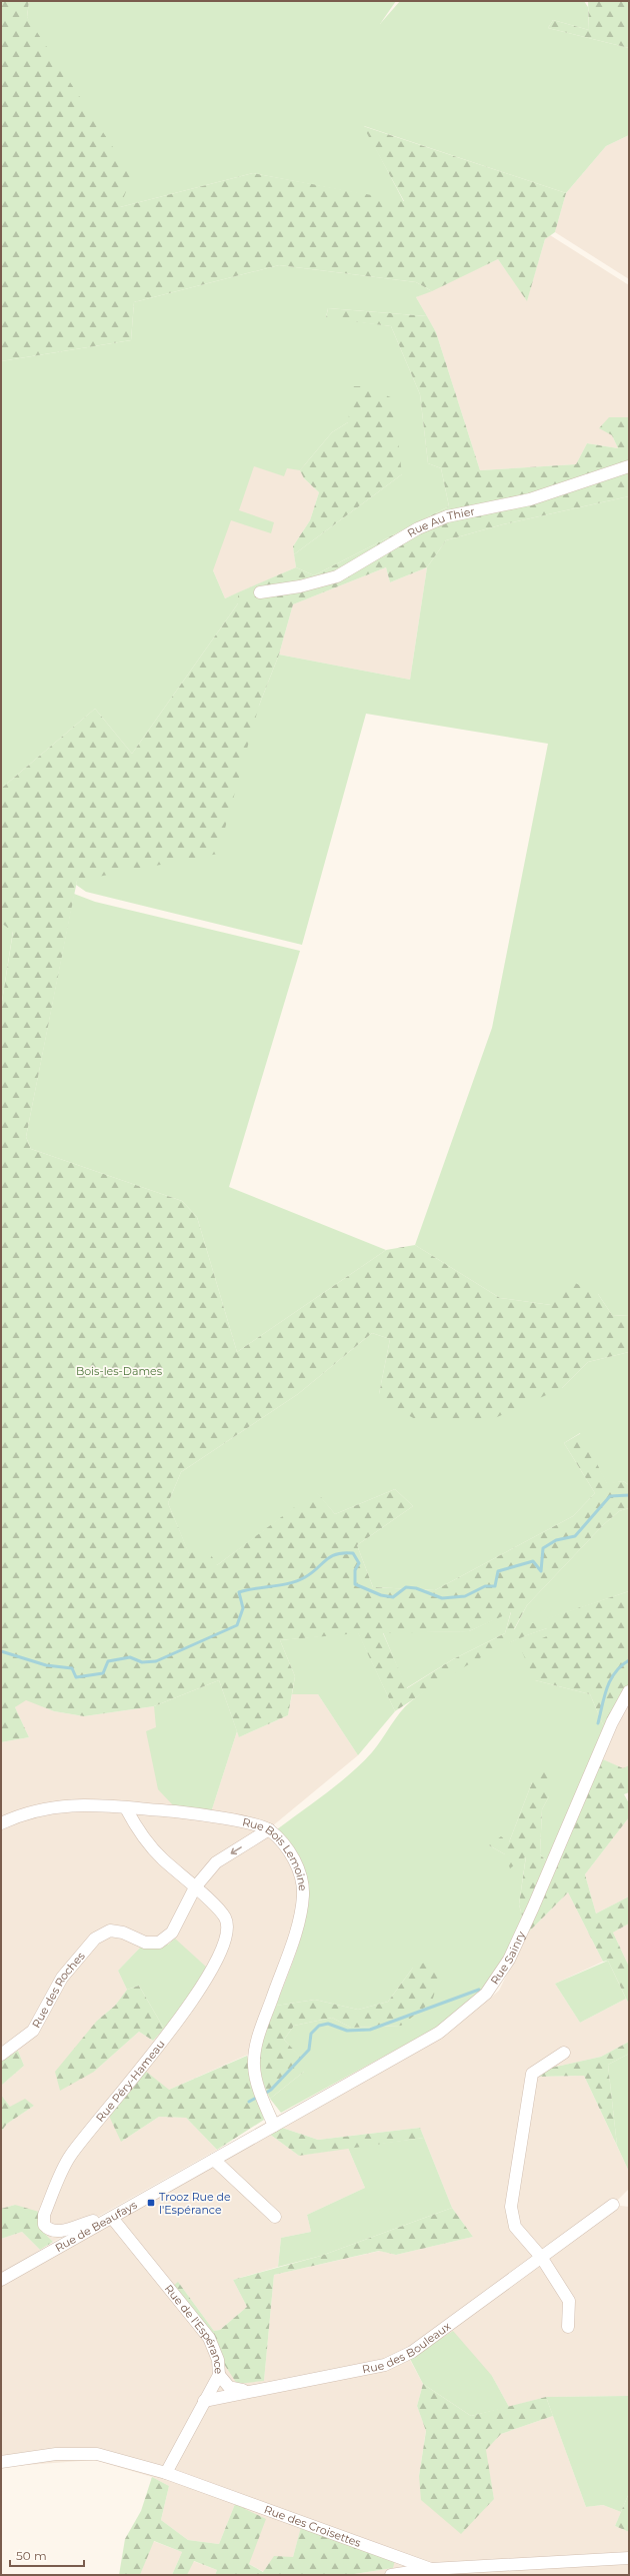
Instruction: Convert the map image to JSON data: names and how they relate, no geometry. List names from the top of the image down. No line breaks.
{"streets":{"street":["Rue Au Thier","Rue Bois Lemoine","Rue Sainry","Rue des Roches","Rue Péry-Hameau","Rue de Beaufays","Rue de l'Espérance","Rue des Bouleaux","Rue des Croisettes"]},"crossings":[["Rue Bois Lemoine","Rue Sainry"],["Rue Bois Lemoine","Rue Péry-Hameau"],["Rue Bois Lemoine","Rue de Beaufays"],["Rue Sainry","Rue de Beaufays"],["Rue des Roches","Rue Péry-Hameau"],["Rue Péry-Hameau","Rue de Beaufays"],["Rue Péry-Hameau","Rue de l'Espérance"],["Rue de Beaufays","Rue de l'Espérance"],["Rue de l'Espérance","Rue des Bouleaux"],["Rue de l'Espérance","Rue des Croisettes"]],"parks":["Bois-les-Dames"],"places":{"transit":["Trooz Rue de l'Espérance"]},"scale_bar":"50 m"}
